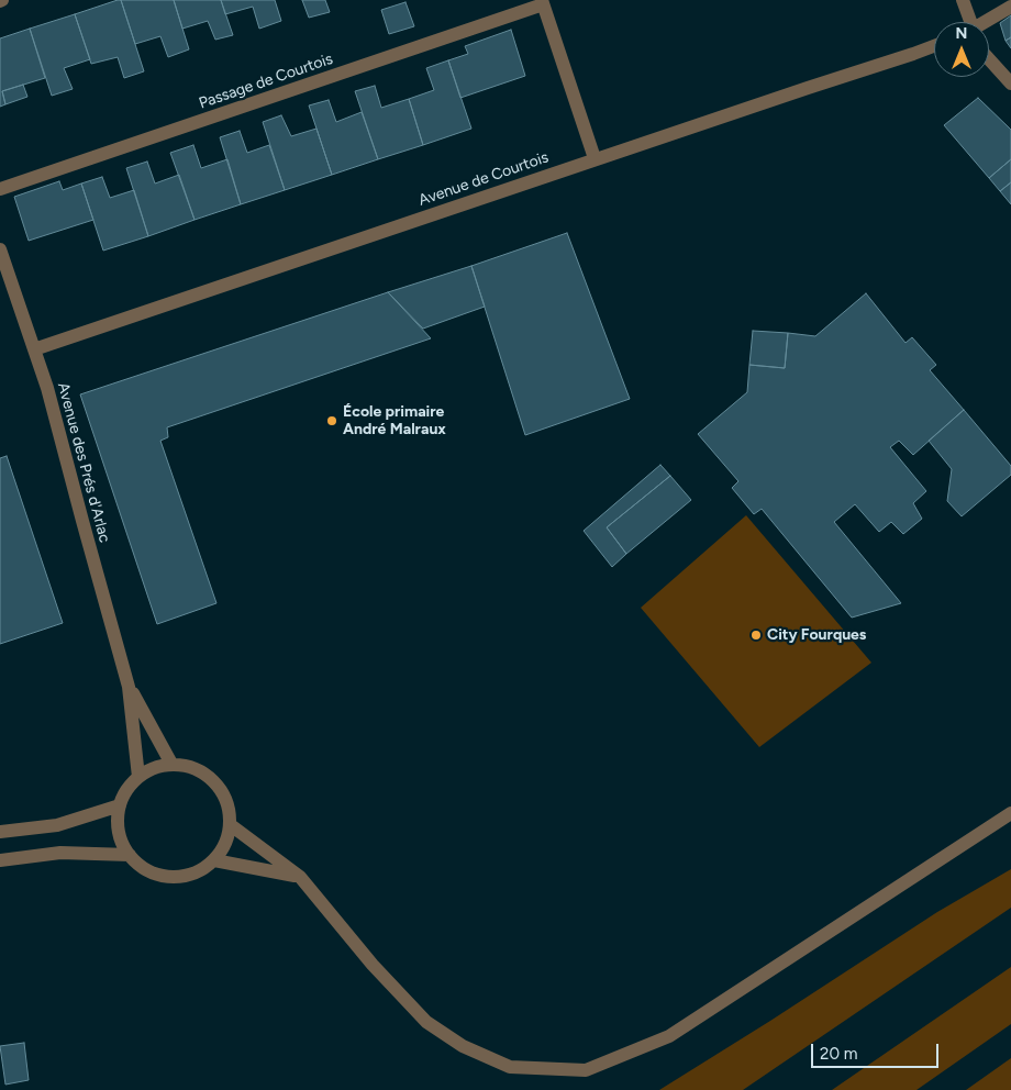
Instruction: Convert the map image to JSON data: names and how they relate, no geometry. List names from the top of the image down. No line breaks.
{"streets":{"street":["Passage de Courtois","Avenue de Courtois","Avenue des Prés d'Arlac"]},"crossings":[["Avenue de Courtois","Avenue des Prés d'Arlac"]],"places":["École primaire André Malraux","City Fourques"],"scale_bar":"20 m","north":"top"}
